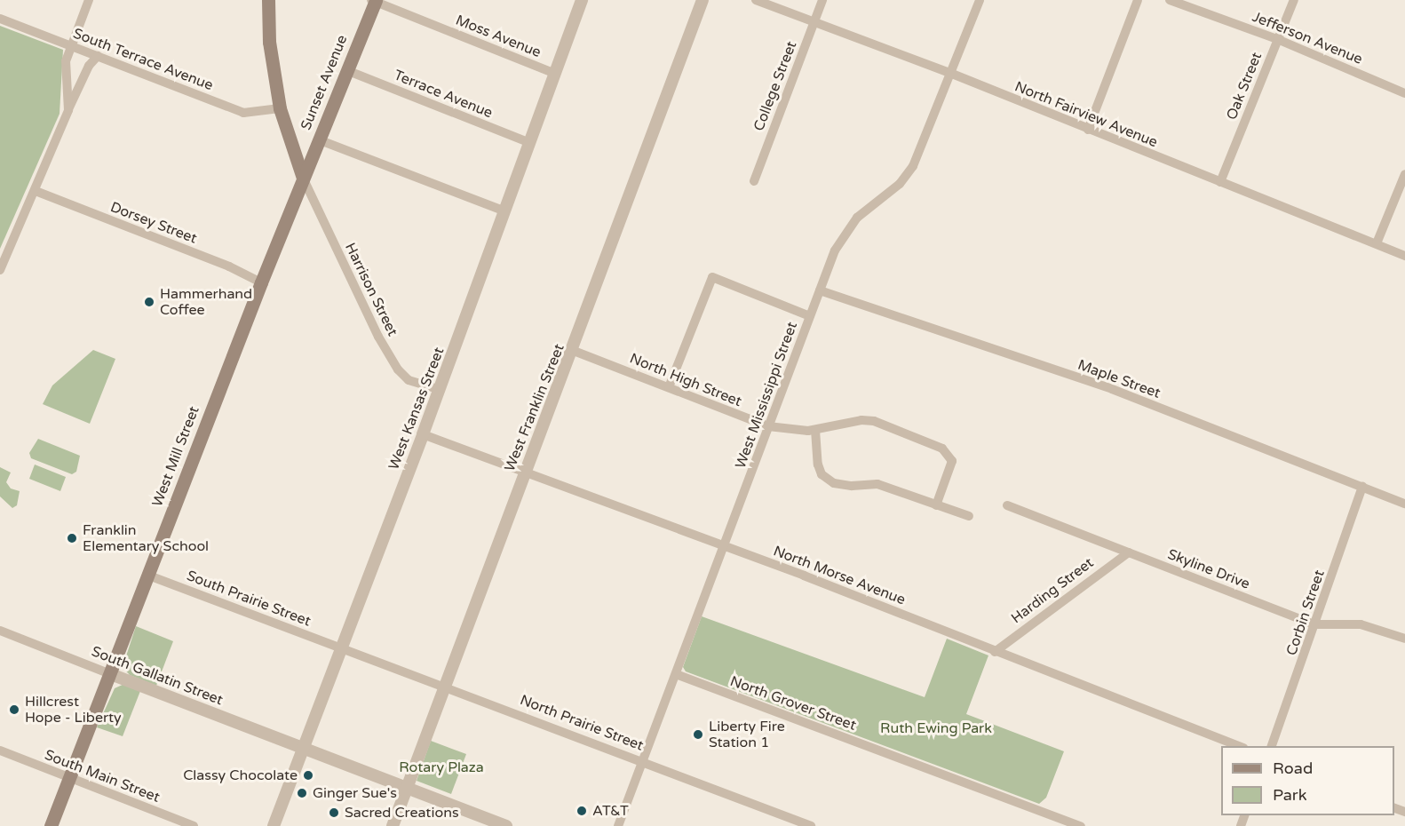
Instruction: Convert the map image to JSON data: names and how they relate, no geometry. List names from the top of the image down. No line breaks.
{"streets":{"main road":["Sunset Avenue","West Mill Street"],"street":["Moss Avenue","Jefferson Avenue","South Terrace Avenue","College Street","Oak Street","Terrace Avenue","North Fairview Avenue","Dorsey Street","Harrison Street","Maple Street","North High Street","West Mississippi Street","West Franklin Street","West Kansas Street","Skyline Drive","North Morse Avenue","Harding Street","South Prairie Street","Corbin Street","South Gallatin Street","North Grover Street","North Prairie Street","South Main Street"]},"crossings":[["Moss Avenue","Sunset Avenue"],["Moss Avenue","West Kansas Street"],["Jefferson Avenue","Oak Street"],["Sunset Avenue","Terrace Avenue"],["Sunset Avenue","Harrison Street"],["Sunset Avenue","West Mill Street"],["College Street","North Fairview Avenue"],["Oak Street","North Fairview Avenue"],["Terrace Avenue","West Kansas Street"],["North Fairview Avenue","West Mississippi Street"],["Dorsey Street","West Mill Street"],["Harrison Street","West Kansas Street"],["Harrison Street","West Mill Street"],["Maple Street","West Mississippi Street"],["Maple Street","Corbin Street"],["North High Street","West Mississippi Street"],["North High Street","West Franklin Street"],["West Mississippi Street","North Morse Avenue"],["West Mississippi Street","North Grover Street"],["West Mississippi Street","North Prairie Street"],["West Franklin Street","North Morse Avenue"],["West Franklin Street","South Gallatin Street"],["West Franklin Street","North Prairie Street"],["West Kansas Street","North Morse Avenue"],["West Kansas Street","South Prairie Street"],["West Kansas Street","South Gallatin Street"],["West Kansas Street","North Prairie Street"],["West Mill Street","South Prairie Street"],["West Mill Street","South Gallatin Street"],["West Mill Street","South Main Street"],["Skyline Drive","Harding Street"],["Skyline Drive","Corbin Street"],["North Morse Avenue","Harding Street"],["South Prairie Street","North Prairie Street"]],"parks":["Ruth Ewing Park","Rotary Plaza"],"places":["Hammerhand Coffee","Franklin Elementary School","Hillcrest Hope - Liberty","Liberty Fire Station 1","Classy Chocolate","Ginger Sue's","AT&T","Sacred Creations"],"legend":["Road","Park"]}
